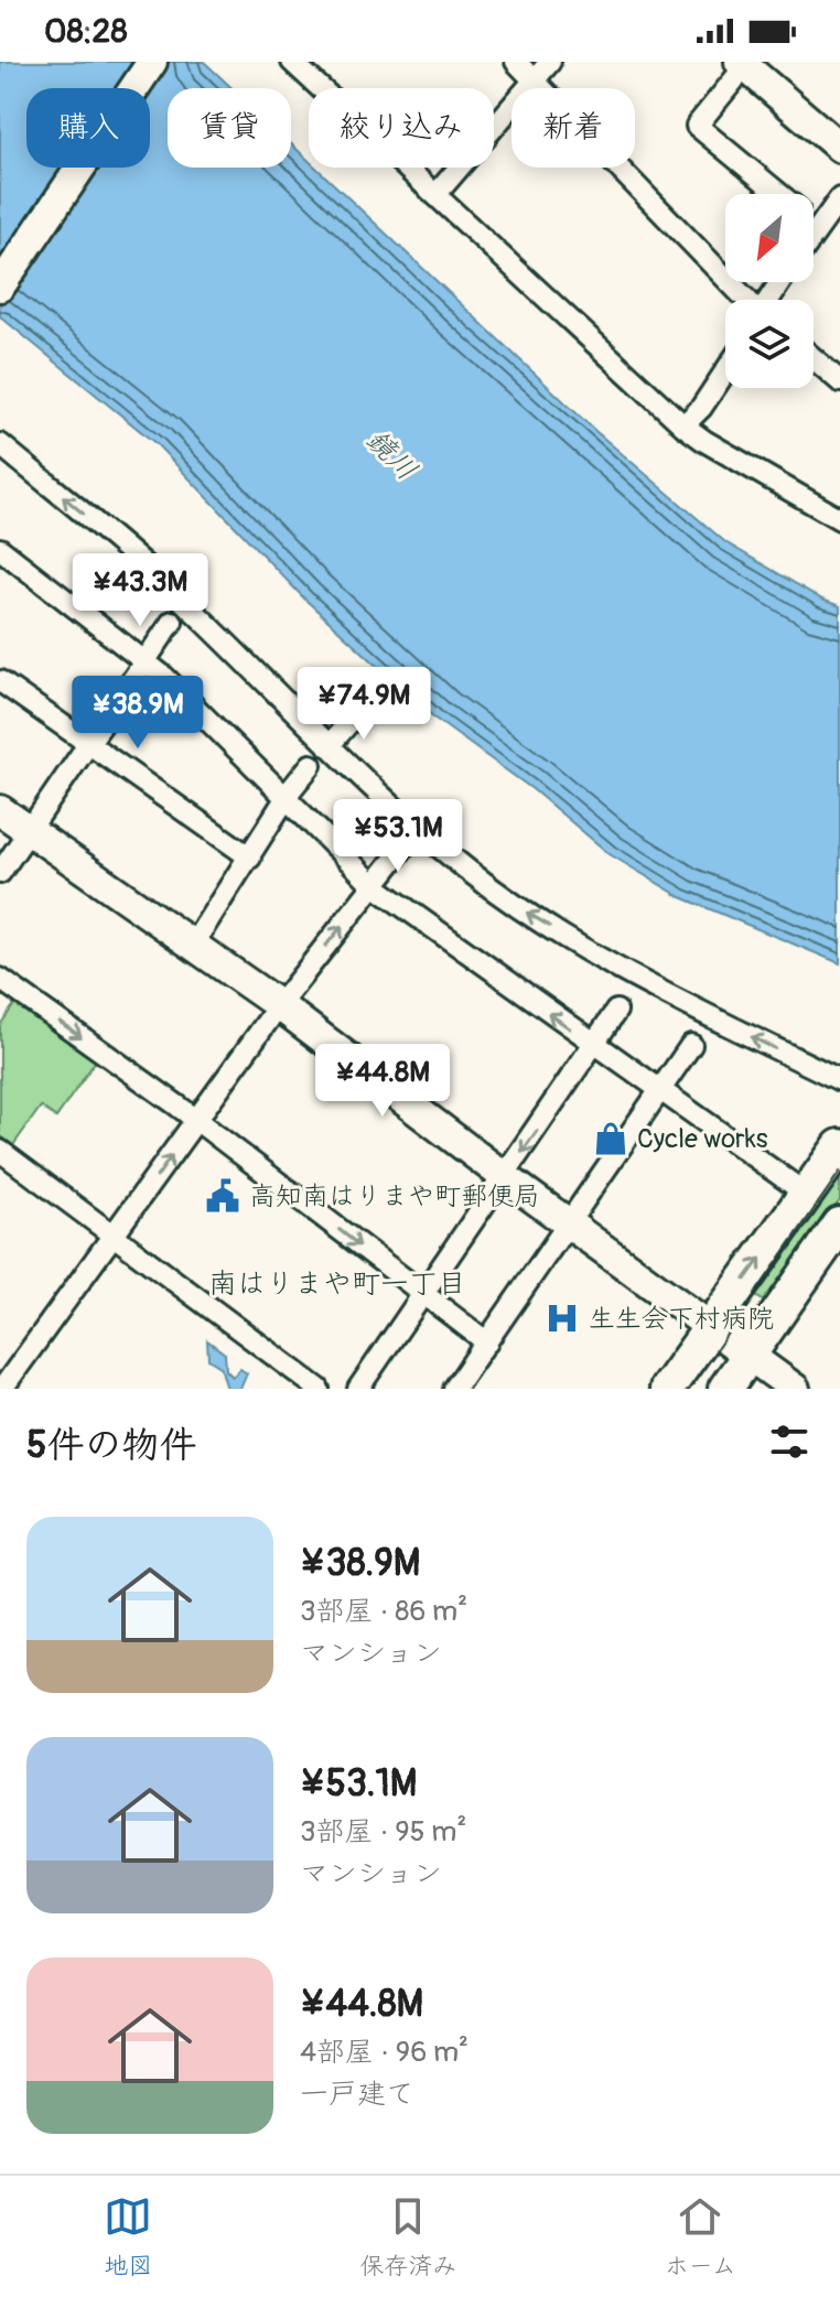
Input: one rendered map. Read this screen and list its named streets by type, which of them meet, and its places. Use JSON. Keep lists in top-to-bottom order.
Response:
{
  "districts": ["南はりまや町一丁目"],
  "water": ["鏡川"],
  "places": {
    "shop": ["Cycle works"],
    "public building": ["高知南はりまや町郵便局"],
    "hospital": ["生生会下村病院"]
  },
  "north": "bottom left",
  "page": {
    "status": "08:28",
    "chip": [
      "購入",
      "賃貸",
      "絞り込み",
      "新着"
    ],
    "price": [
      "¥43.3M",
      "¥74.9M",
      "¥38.9M",
      "¥53.1M",
      "¥44.8M"
    ],
    "heading": "5件の物件",
    "list": [
      {
        "name": "¥38.9M",
        "note": "3部屋 · 86 m² · マンション"
      },
      {
        "name": "¥53.1M",
        "note": "3部屋 · 95 m² · マンション"
      },
      {
        "name": "¥44.8M",
        "note": "4部屋 · 96 m² · 一戸建て"
      }
    ],
    "tabs": ["地図", "保存済み", "ホーム"]
  }
}
